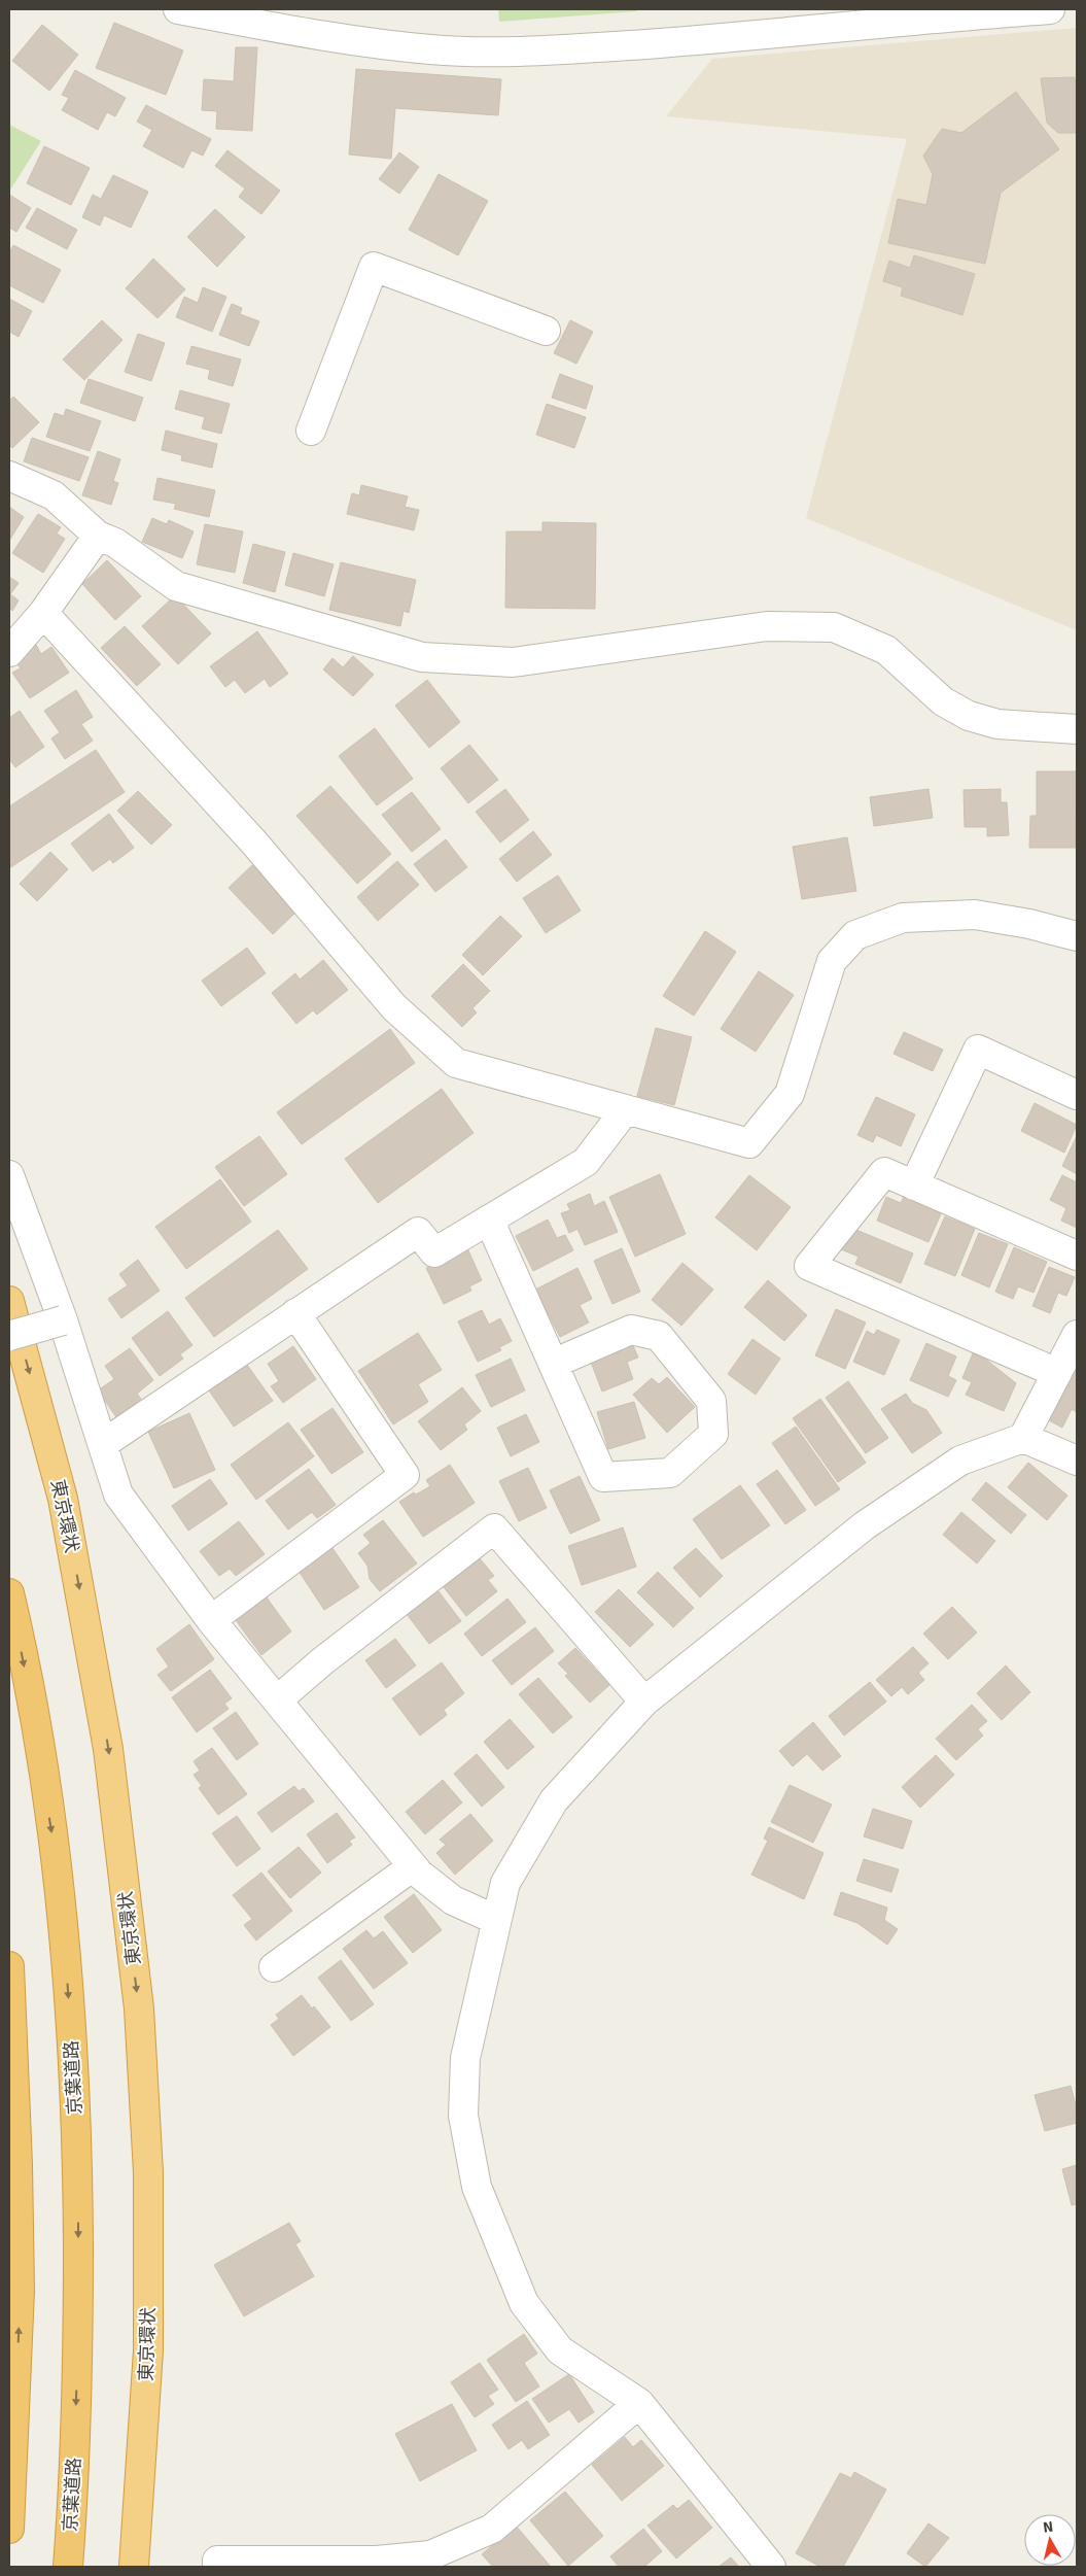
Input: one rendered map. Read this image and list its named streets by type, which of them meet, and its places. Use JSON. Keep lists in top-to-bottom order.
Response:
{
  "streets": {
    "highway": ["東京環状", "京葉道路"]
  },
  "north": "top"
}
